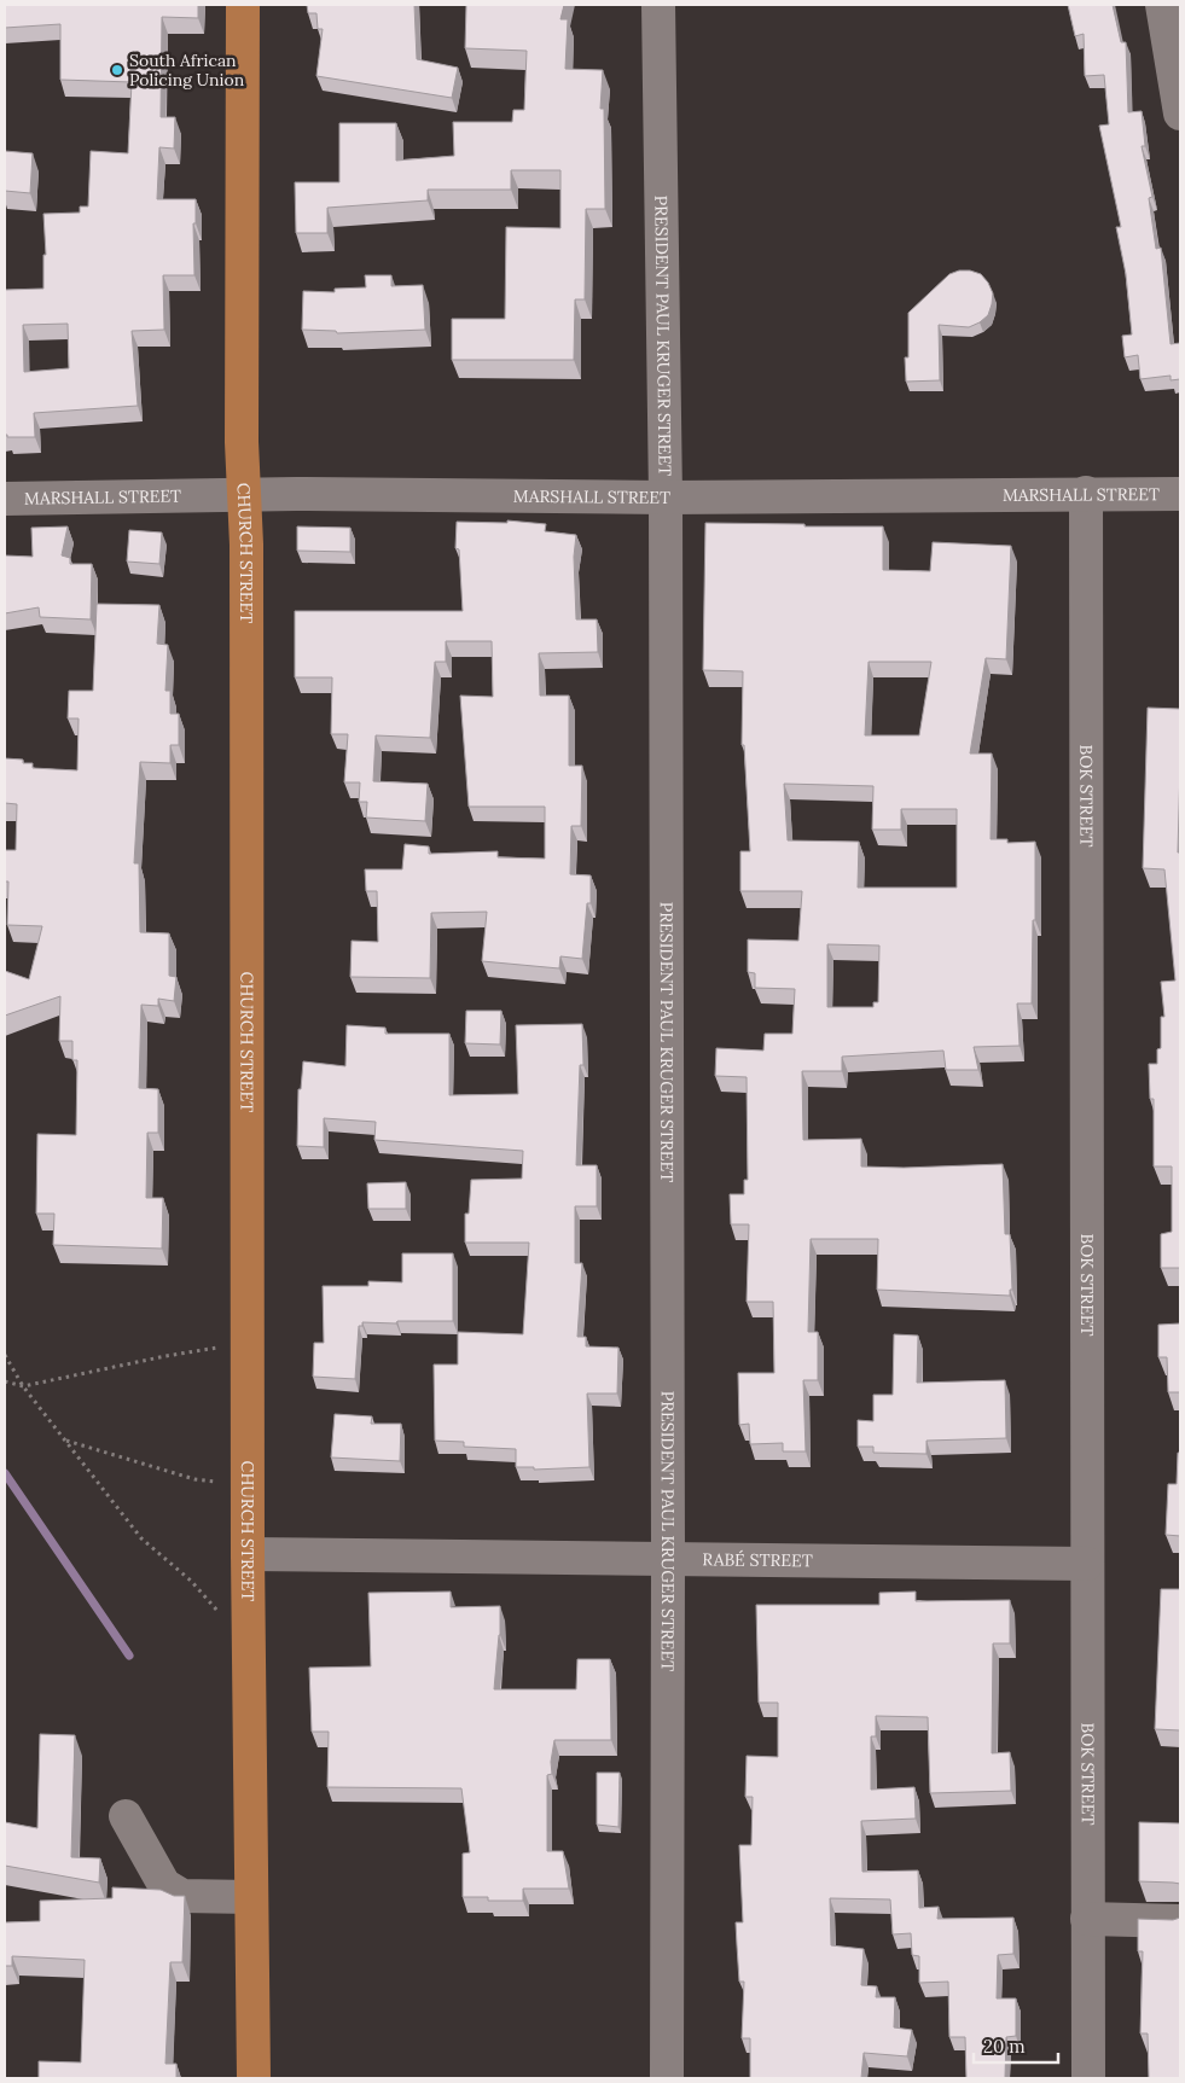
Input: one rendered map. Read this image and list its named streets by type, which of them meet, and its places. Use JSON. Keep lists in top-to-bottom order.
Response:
{
  "streets": {
    "main road": ["CHURCH STREET"],
    "street": [
      "PRESIDENT PAUL KRUGER STREET",
      "MARSHALL STREET",
      "BOK STREET",
      "RABÉ STREET"
    ]
  },
  "crossings": [
    ["PRESIDENT PAUL KRUGER STREET", "MARSHALL STREET"],
    ["PRESIDENT PAUL KRUGER STREET", "RABÉ STREET"],
    ["MARSHALL STREET", "CHURCH STREET"],
    ["MARSHALL STREET", "BOK STREET"],
    ["CHURCH STREET", "RABÉ STREET"],
    ["BOK STREET", "RABÉ STREET"]
  ],
  "places": ["South African Policing Union"],
  "scale_bar": "20 m"
}
